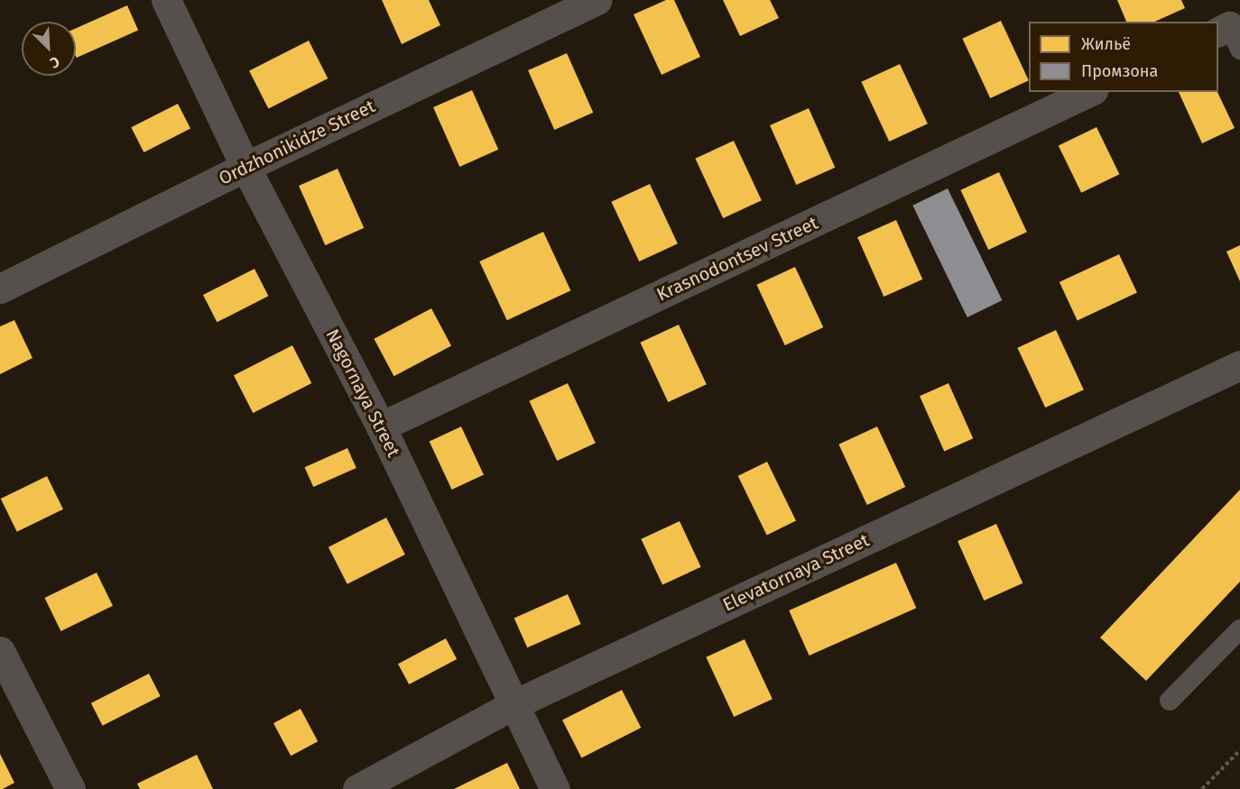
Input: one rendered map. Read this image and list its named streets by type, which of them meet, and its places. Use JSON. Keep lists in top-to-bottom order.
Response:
{
  "streets": {
    "street": [
      "Ordzhonikidze Street",
      "Krasnodontsev Street",
      "Nagornaya Street",
      "Elevatornaya Street"
    ]
  },
  "crossings": [
    ["Ordzhonikidze Street", "Nagornaya Street"],
    ["Krasnodontsev Street", "Nagornaya Street"],
    ["Nagornaya Street", "Elevatornaya Street"]
  ],
  "legend": ["Жильё", "Промзона"],
  "north": "bottom right"
}
